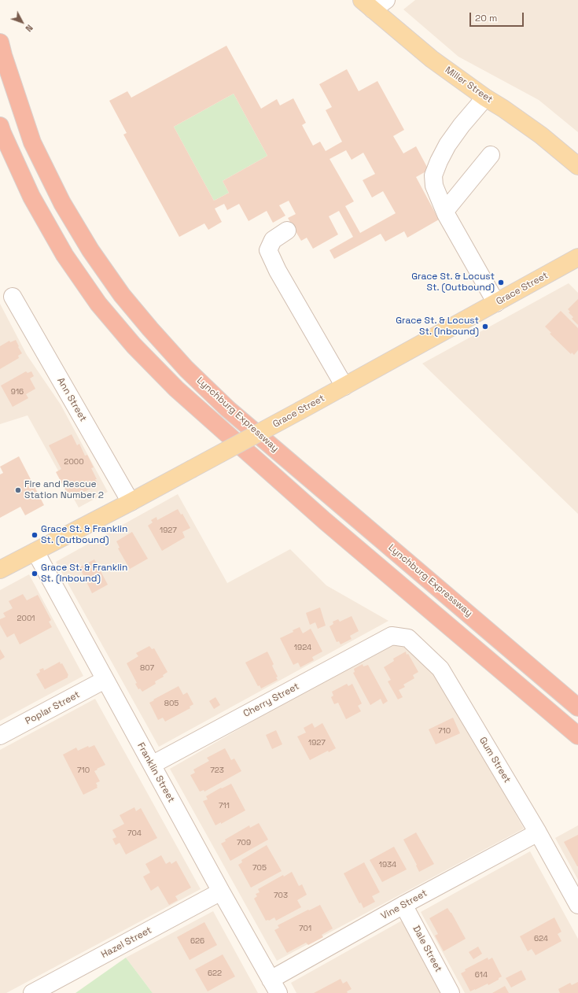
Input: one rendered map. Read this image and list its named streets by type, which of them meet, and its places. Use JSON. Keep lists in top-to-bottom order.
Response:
{
  "streets": {
    "highway": ["Lynchburg Expressway"],
    "main road": ["Miller Street", "Grace Street"],
    "street": [
      "Ann Street",
      "Cherry Street",
      "Poplar Street",
      "Gum Street",
      "Franklin Street",
      "Vine Street",
      "Hazel Street",
      "Dale Street"
    ]
  },
  "crossings": [
    ["Grace Street", "Ann Street"],
    ["Grace Street", "Franklin Street"],
    ["Cherry Street", "Gum Street"],
    ["Cherry Street", "Franklin Street"],
    ["Poplar Street", "Franklin Street"],
    ["Gum Street", "Vine Street"],
    ["Franklin Street", "Vine Street"],
    ["Franklin Street", "Hazel Street"],
    ["Vine Street", "Dale Street"]
  ],
  "places": [
    "Grace St. & Locust St. (Outbound)",
    "Grace St. & Locust St. (Inbound)",
    "Fire and Rescue Station Number 2",
    "Grace St. & Franklin St. (Outbound)",
    "Grace St. & Franklin St. (Inbound)"
  ],
  "house_numbers": [
    "916",
    "2000",
    "1927",
    "2001",
    "1924",
    "807",
    "805",
    "710",
    "1927",
    "710",
    "723",
    "711",
    "704",
    "709",
    "1934",
    "705",
    "703",
    "701",
    "624",
    "626",
    "622",
    "614"
  ],
  "scale_bar": "20 m",
  "north": "bottom right"
}
